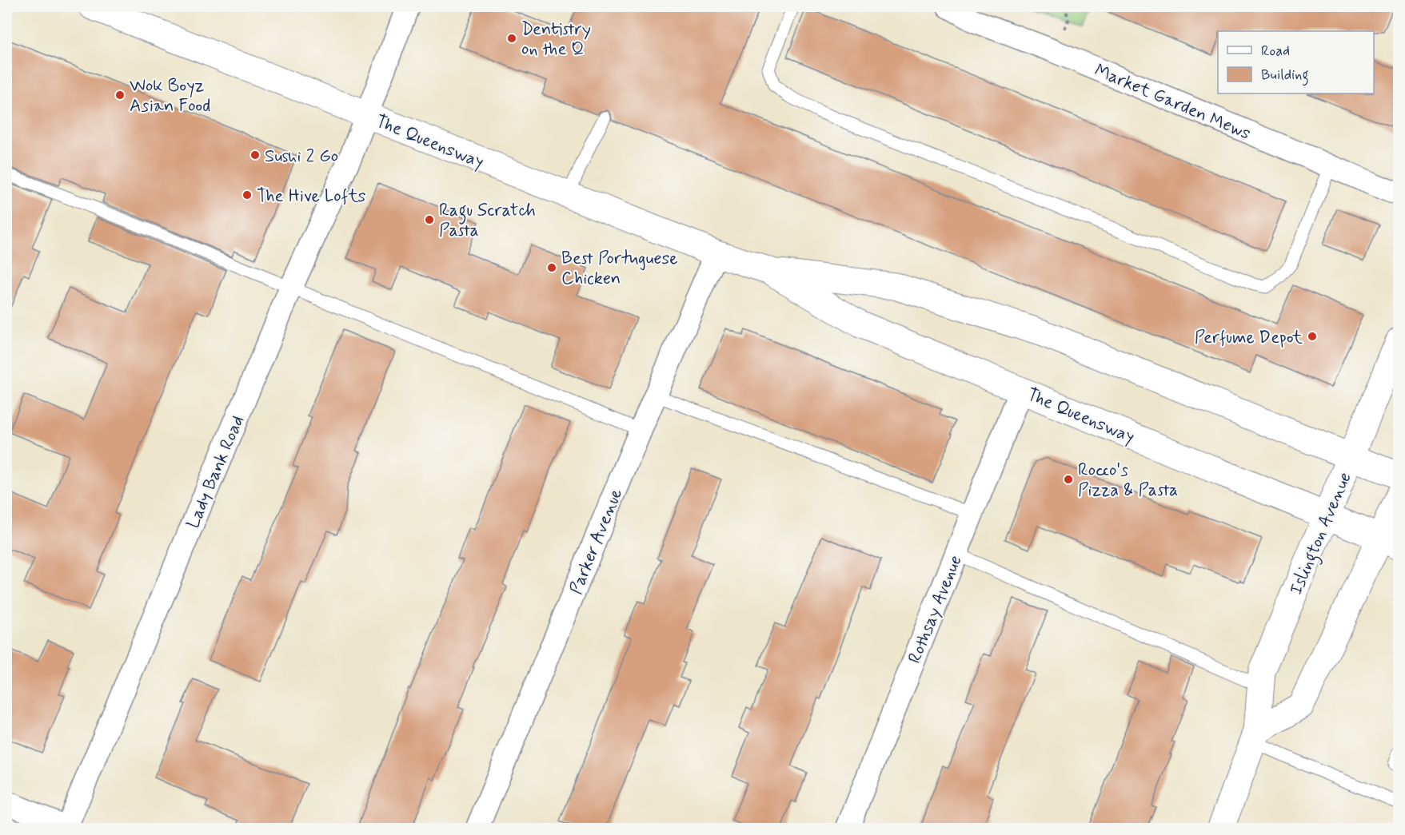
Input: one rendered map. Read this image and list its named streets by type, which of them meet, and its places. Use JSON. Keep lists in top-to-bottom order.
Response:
{
  "streets": {
    "main road": ["The Queensway", "Islington Avenue"],
    "street": [
      "Market Garden Mews",
      "Lady Bank Road",
      "Parker Avenue",
      "Rothsay Avenue"
    ]
  },
  "crossings": [
    ["The Queensway", "Lady Bank Road"],
    ["The Queensway", "Islington Avenue"],
    ["The Queensway", "Parker Avenue"],
    ["The Queensway", "Rothsay Avenue"]
  ],
  "places": [
    "Dentistry on the Q",
    "Wok Boyz Asian Food",
    "Sushi 2 Go",
    "The Hive Lofts",
    "Ragu Scratch Pasta",
    "Best Portuguese Chicken",
    "Perfume Depot",
    "Rocco's Pizza & Pasta"
  ],
  "legend": ["Road", "Building"]
}
